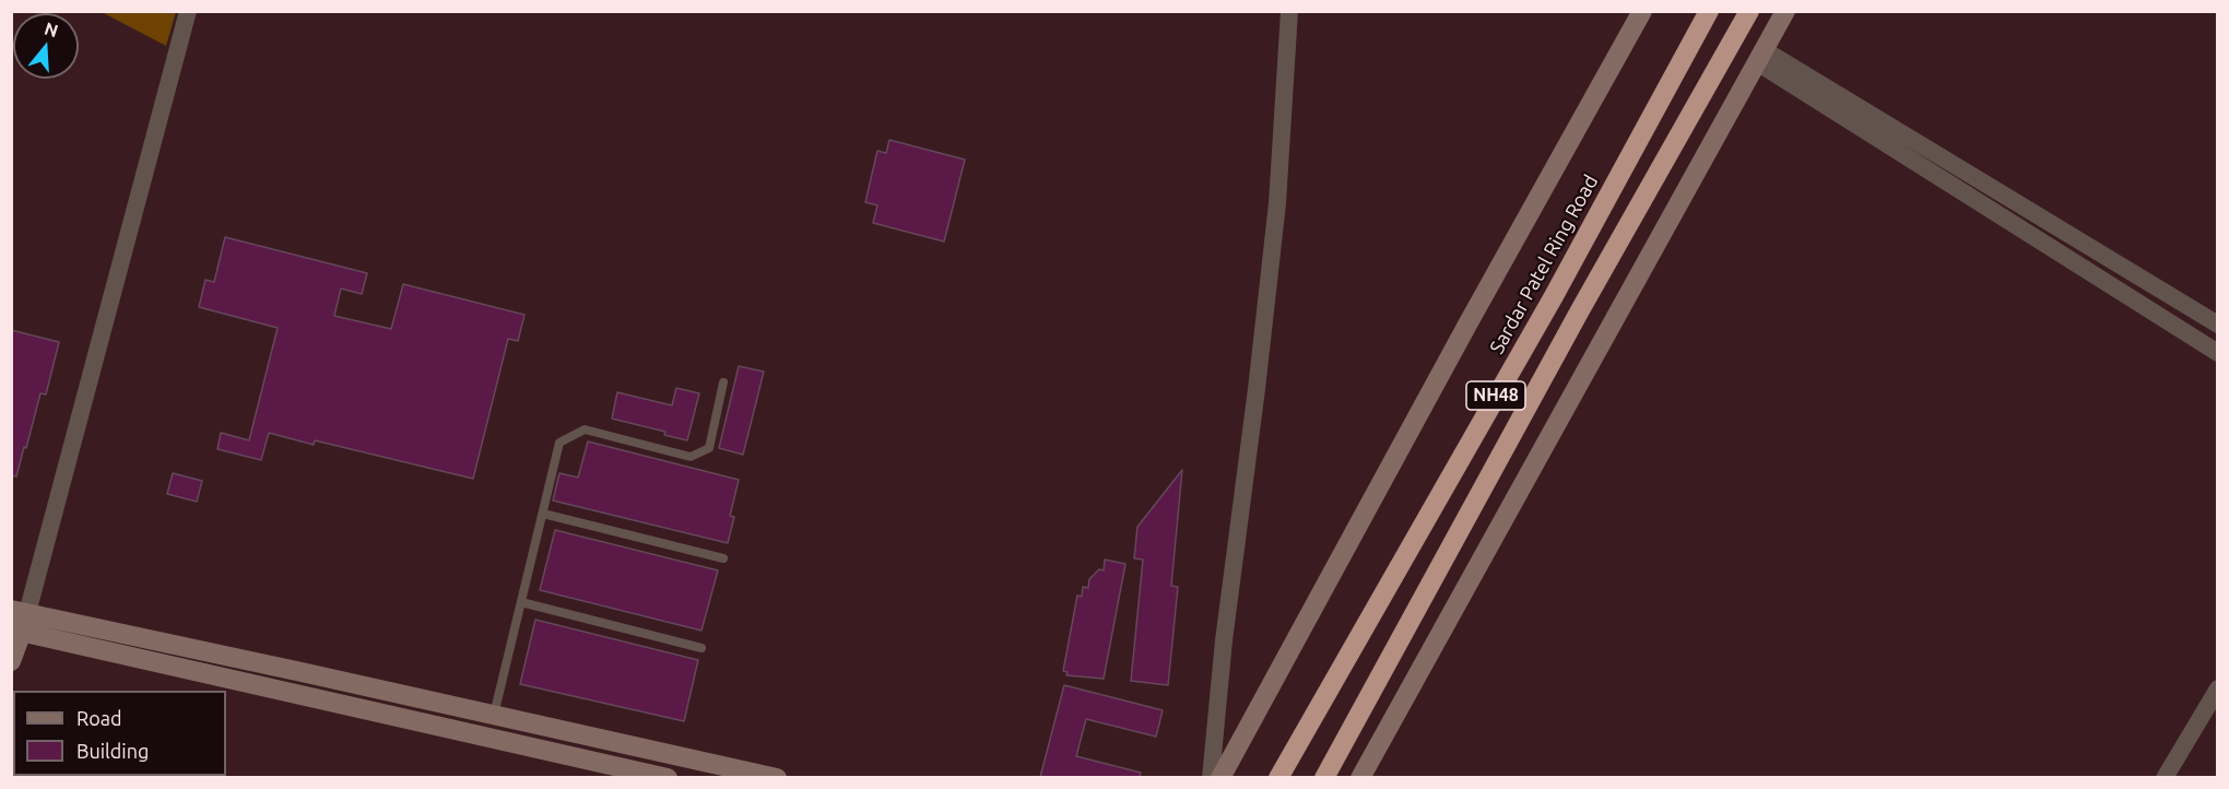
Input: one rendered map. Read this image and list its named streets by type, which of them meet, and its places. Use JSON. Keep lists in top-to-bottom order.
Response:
{
  "streets": {
    "highway": ["Sardar Patel Ring Road", "NH48"]
  },
  "legend": ["Road", "Building"],
  "north": "top"
}
